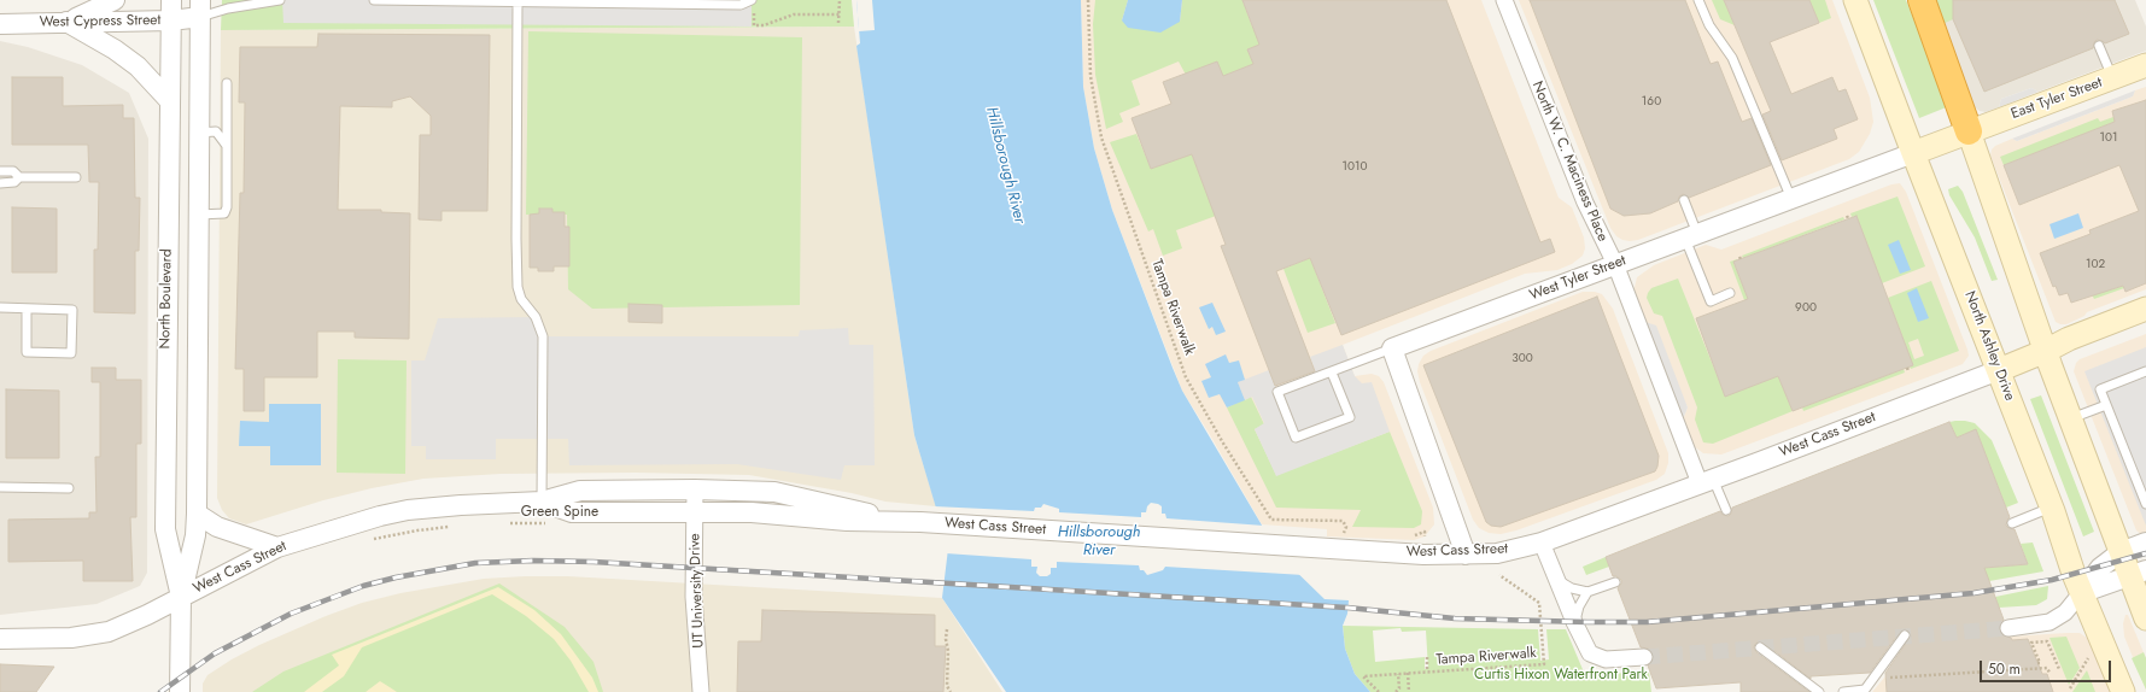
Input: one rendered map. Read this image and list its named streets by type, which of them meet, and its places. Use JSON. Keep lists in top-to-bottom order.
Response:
{
  "streets": {
    "main road": [
      "East Tyler Street",
      "West Tyler Street",
      "North Ashley Drive",
      "West Cass Street"
    ],
    "street": [
      "West Cypress Street",
      "North W. C. Maciness Place",
      "North Boulevard",
      "UT University Drive"
    ],
    "path": ["Tampa Riverwalk", "Green Spine"]
  },
  "crossings": [
    ["West Cypress Street", "North Boulevard"],
    ["East Tyler Street", "West Tyler Street"],
    ["North W. C. Maciness Place", "West Tyler Street"],
    ["North W. C. Maciness Place", "West Cass Street"],
    ["West Tyler Street", "North Ashley Drive"],
    ["North Boulevard", "West Cass Street"],
    ["North Ashley Drive", "West Cass Street"],
    ["West Cass Street", "UT University Drive"]
  ],
  "water": ["Hillsborough River"],
  "parks": ["Curtis Hixon Waterfront Park"],
  "house_numbers": [
    "160",
    "101",
    "1010",
    "102",
    "900",
    "300"
  ],
  "scale_bar": "50 m"
}
